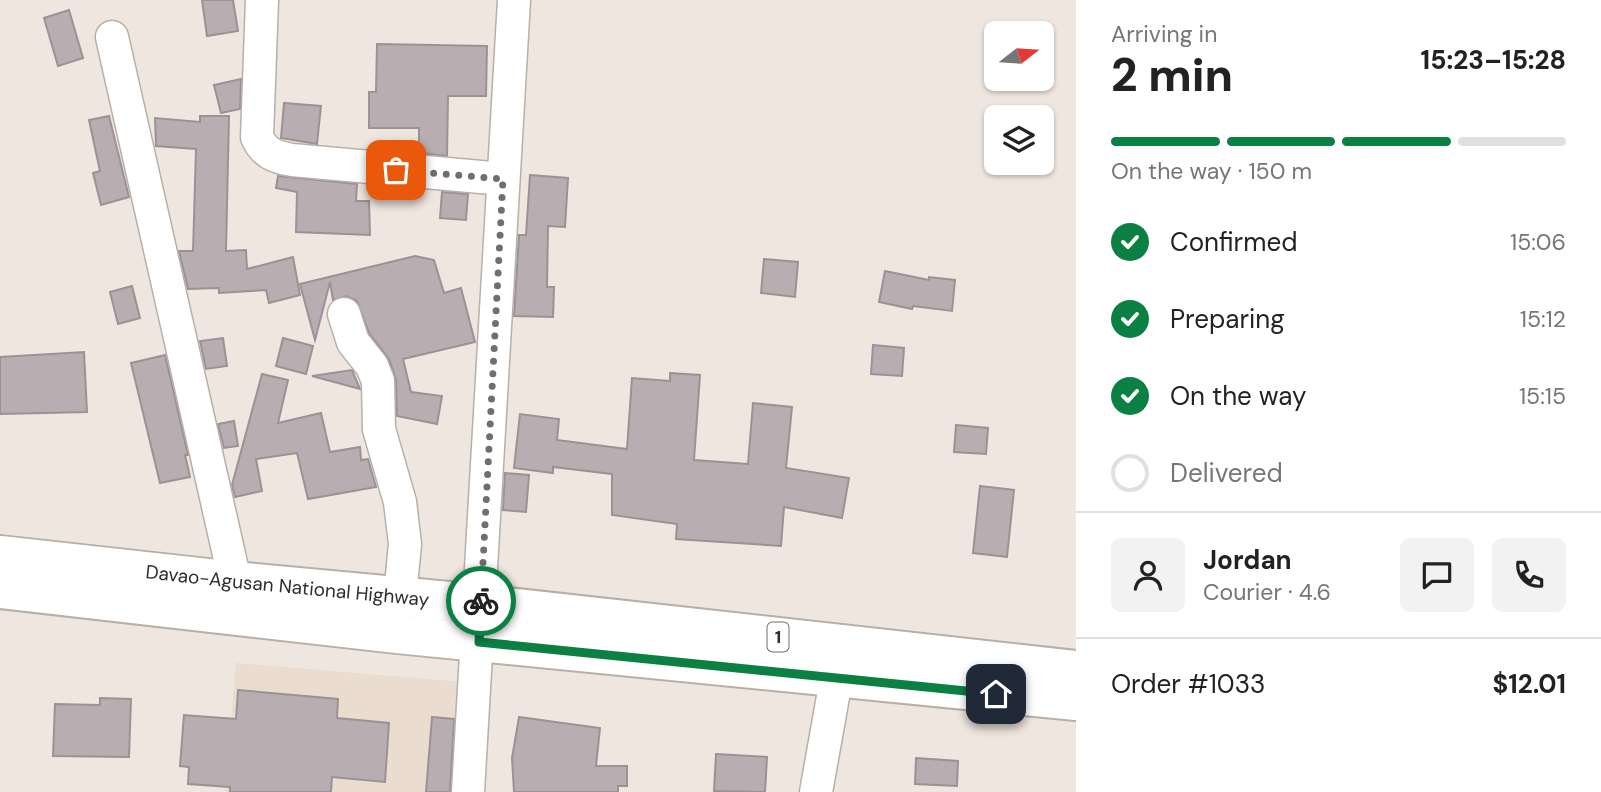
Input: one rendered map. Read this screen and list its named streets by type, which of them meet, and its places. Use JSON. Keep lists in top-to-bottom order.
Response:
{
  "streets": {
    "highway": ["Davao-Agusan National Highway", "1"]
  },
  "north": "right",
  "page": {
    "heading": ["2 min", "Arriving in", "15:23–15:28"],
    "panel": [
      "Jordan",
      "Courier · 4.6",
      "Order #1033",
      "$12.01"
    ],
    "bar": "On the way · 150 m",
    "list": [
      ["Confirmed", "15:06"],
      ["Preparing", "15:12"],
      ["On the way", "15:15"],
      "Delivered"
    ]
  }
}
